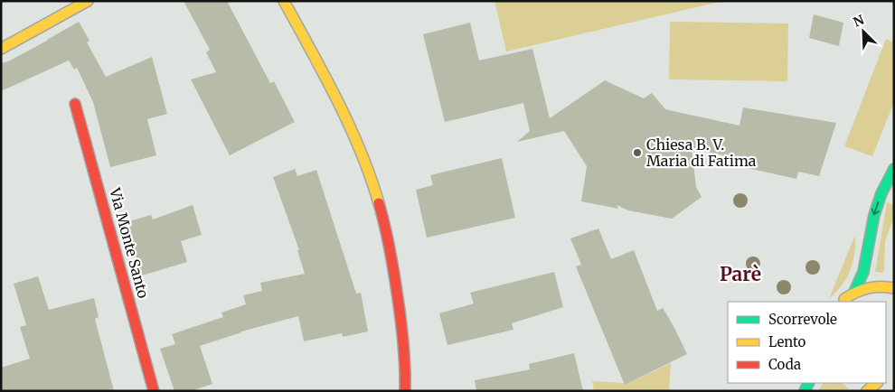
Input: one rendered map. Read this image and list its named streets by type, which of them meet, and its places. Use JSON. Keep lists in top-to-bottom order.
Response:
{
  "streets": {
    "street": ["Via Monte Santo"]
  },
  "districts": ["Parè"],
  "places": ["Chiesa B. V. Maria di Fatima"],
  "legend": ["Scorrevole", "Lento", "Coda"],
  "north": "top left"
}
